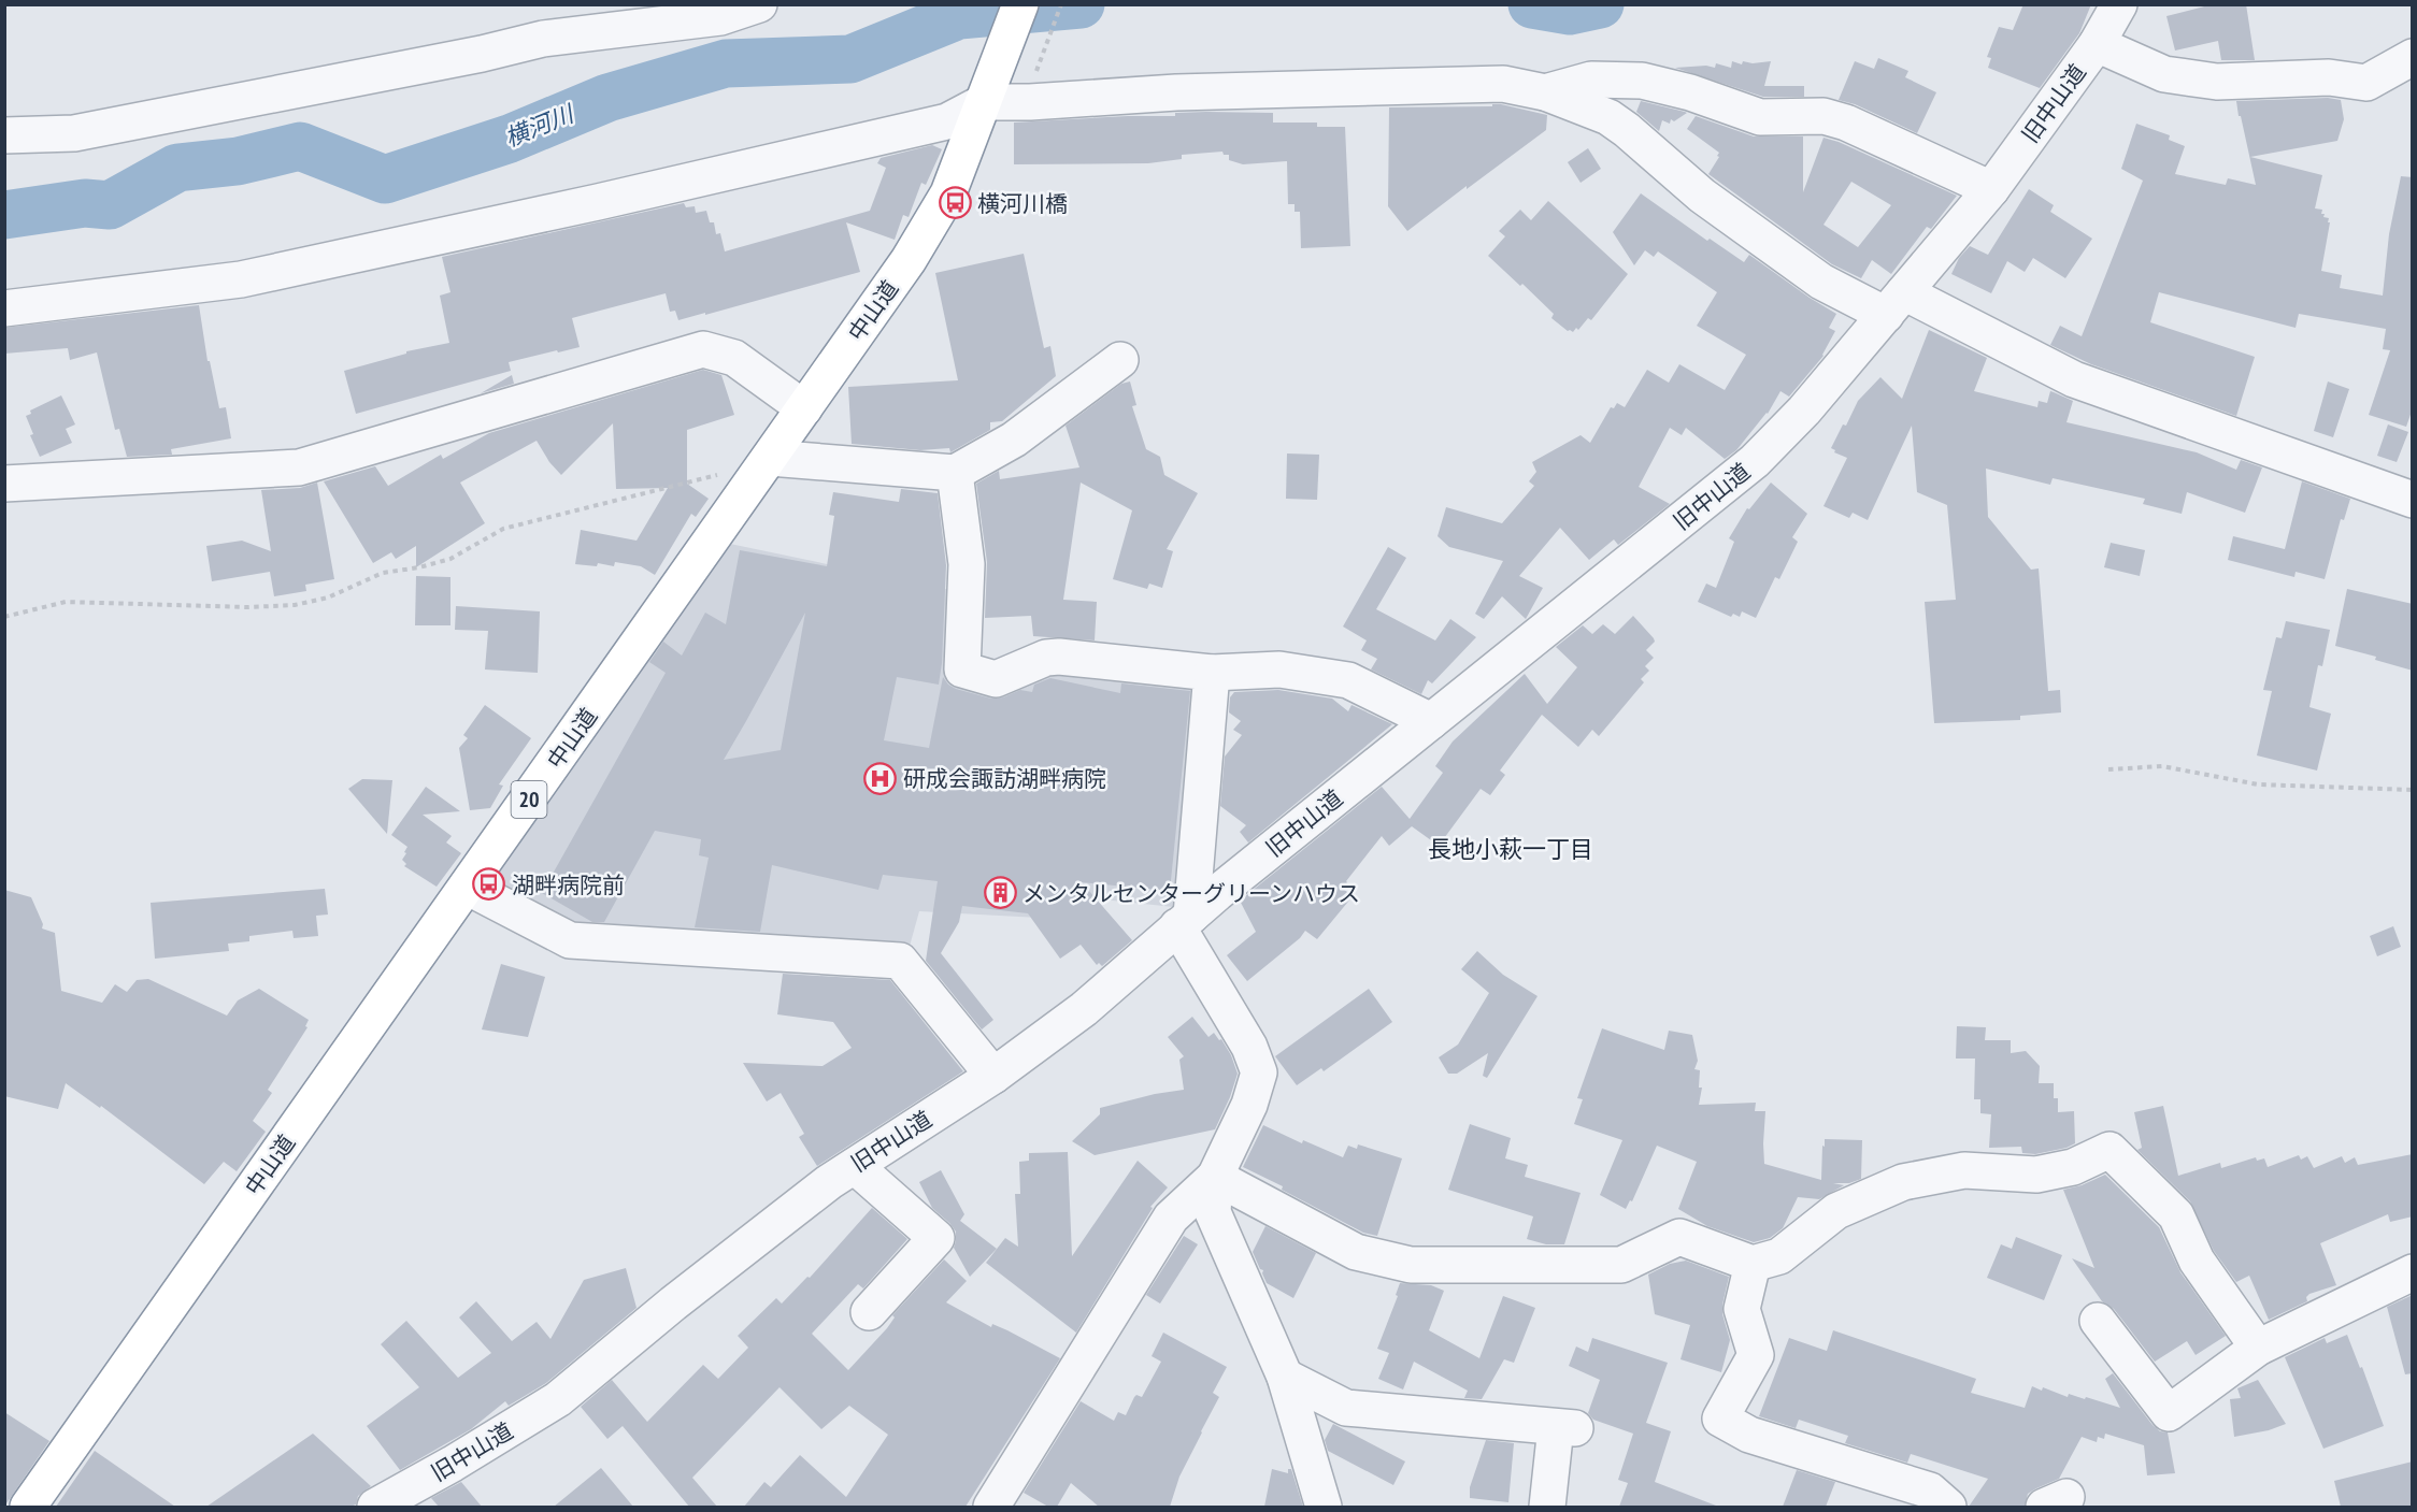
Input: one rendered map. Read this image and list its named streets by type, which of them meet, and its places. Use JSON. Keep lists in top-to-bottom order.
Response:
{
  "streets": {
    "highway": ["中山道", "20"],
    "street": ["旧中山道"]
  },
  "districts": ["長地小萩一丁目"],
  "water": ["横河川"],
  "places": {
    "bus stop": ["横河川橋", "湖畔病院前"],
    "hospital": ["研成会諏訪湖畔病院"],
    "building": ["メンタルセンターグリーンハウス"]
  }
}
